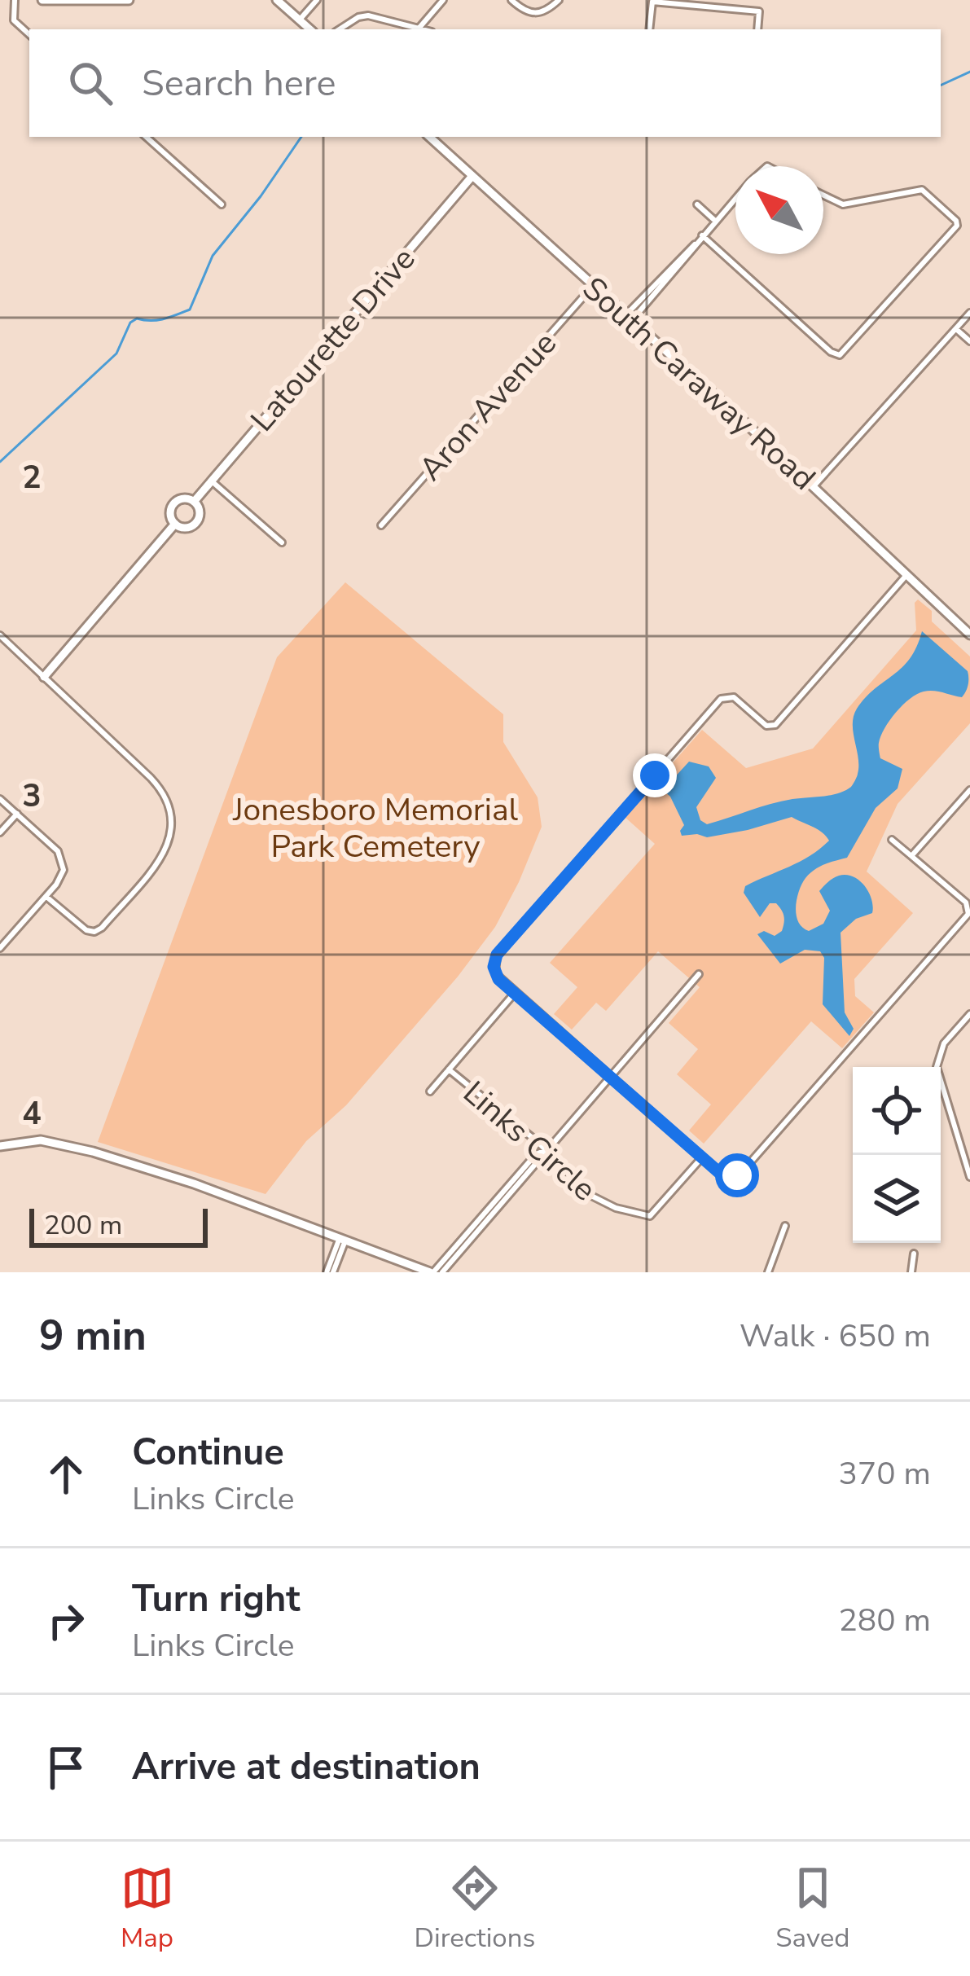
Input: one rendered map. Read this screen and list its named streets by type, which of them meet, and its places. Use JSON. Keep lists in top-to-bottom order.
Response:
{
  "streets": {
    "street": [
      "Latourette Drive",
      "South Caraway Road",
      "Aron Avenue",
      "Links Circle"
    ]
  },
  "crossings": [
    ["Latourette Drive", "South Caraway Road"],
    ["South Caraway Road", "Aron Avenue"]
  ],
  "parks": ["Jonesboro Memorial Park Cemetery"],
  "scale_bar": "200 m",
  "north": "top left",
  "page": {
    "search": "Search here",
    "scale": "200 m",
    "heading": ["9 min", "Walk · 650 m"],
    "list": [
      ["Continue", "Links Circle", "370 m"],
      ["Turn right", "Links Circle", "280 m"],
      "Arrive at destination"
    ],
    "nav": ["Map", "Directions", "Saved"]
  },
  "grid": {
    "rows": ["2", "3", "4"]
  }
}
